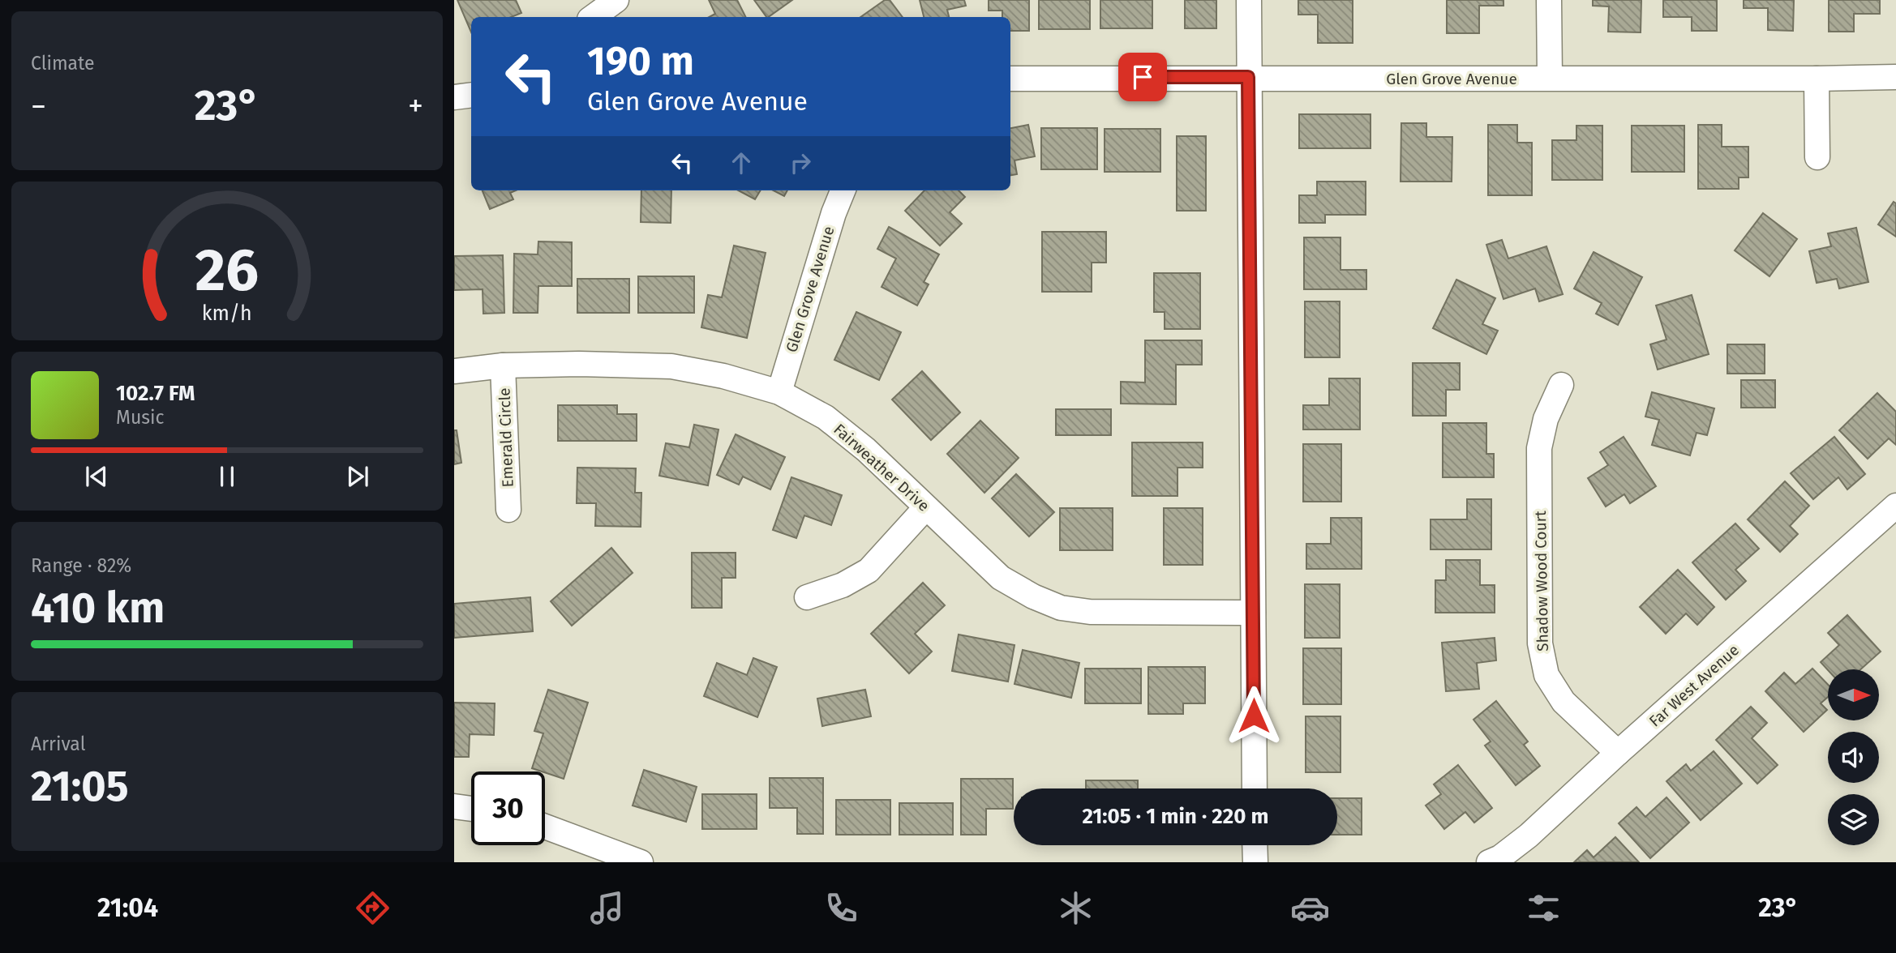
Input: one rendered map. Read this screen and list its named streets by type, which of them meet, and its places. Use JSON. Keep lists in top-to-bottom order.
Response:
{
  "streets": {
    "street": [
      "Glen Grove Avenue",
      "Emerald Circle",
      "Fairweather Drive",
      "Shadow Wood Court",
      "Far West Avenue"
    ]
  },
  "crossings": [
    ["Glen Grove Avenue", "Fairweather Drive"],
    ["Emerald Circle", "Fairweather Drive"],
    ["Shadow Wood Court", "Far West Avenue"]
  ],
  "north": "right",
  "page": {
    "tile": [
      "Climate",
      ["Range · 82%", "410 km"],
      ["Arrival", "21:05"]
    ],
    "turn": ["190 m", "Glen Grove Avenue"],
    "heat": ["−", "23°", "+"],
    "song": ["102.7 FM", "Music"],
    "limit": "30",
    "trip": "21:05 · 1 min · 220 m",
    "tabs": ["21:04", "23°"],
    "gauge": ["26", "km/h"]
  }
}
